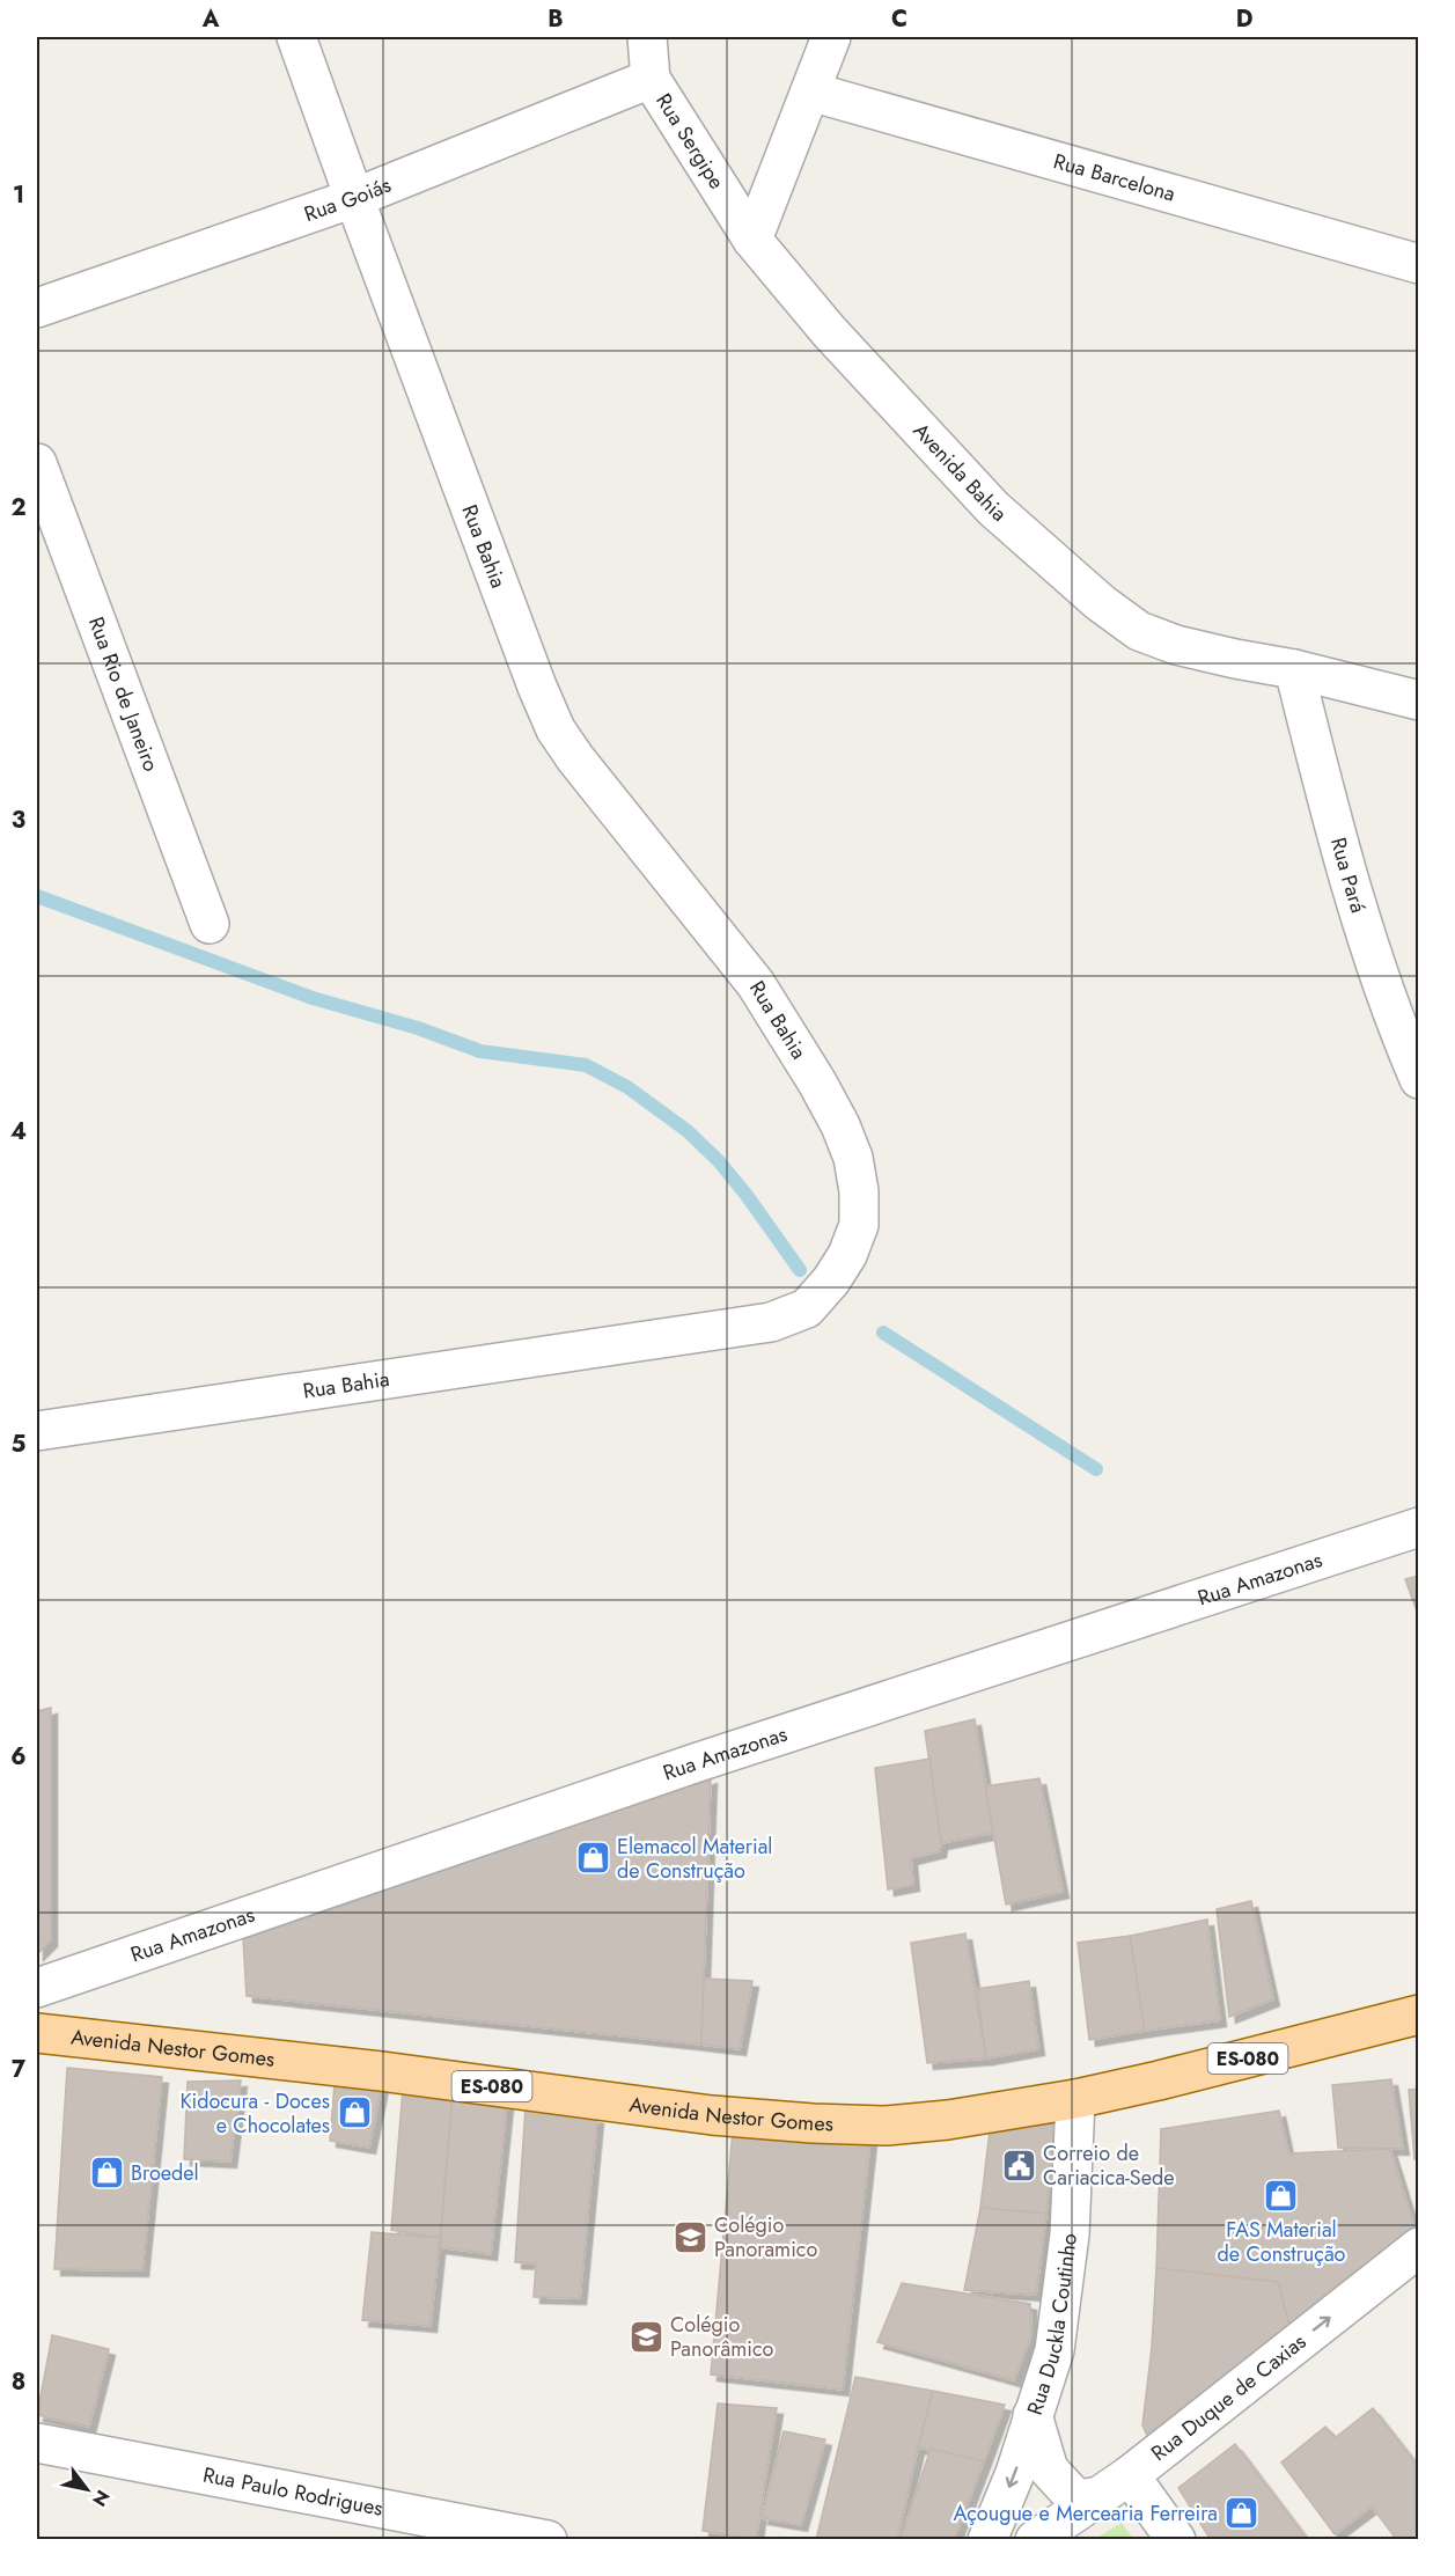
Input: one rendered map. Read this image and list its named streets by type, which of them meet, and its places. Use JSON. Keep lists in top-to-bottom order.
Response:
{
  "streets": {
    "main road": ["Avenida Nestor Gomes", "ES-080"],
    "street": [
      "Rua Sergipe",
      "Rua Barcelona",
      "Rua Goiás",
      "Avenida Bahia",
      "Rua Bahia",
      "Rua Rio de Janeiro",
      "Rua Pará",
      "Rua Amazonas",
      "Rua Duckla Coutinho",
      "Rua Duque de Caxias",
      "Rua Paulo Rodrigues"
    ]
  },
  "crossings": [
    ["Rua Sergipe", "Rua Goiás"],
    ["Rua Sergipe", "Avenida Bahia"],
    ["Rua Goiás", "Rua Bahia"],
    ["Avenida Bahia", "Rua Pará"],
    ["Avenida Nestor Gomes", "Rua Duckla Coutinho"]
  ],
  "one_way": ["Rua Duque de Caxias"],
  "places": {
    "shop": [
      "Elemacol Material de Construção",
      "Kidocura - Doces e Chocolates",
      "Broedel",
      "FAS Material de Construção",
      "Açougue e Mercearia Ferreira"
    ],
    "public building": ["Correio de Cariacica-Sede"],
    "school or university": ["Colégio Panoramico", "Colégio Panorâmico"]
  },
  "north": "bottom right",
  "grid": {
    "columns": [
      "A",
      "B",
      "C",
      "D"
    ],
    "rows": [
      "1",
      "2",
      "3",
      "4",
      "5",
      "6",
      "7",
      "8"
    ]
  }
}
